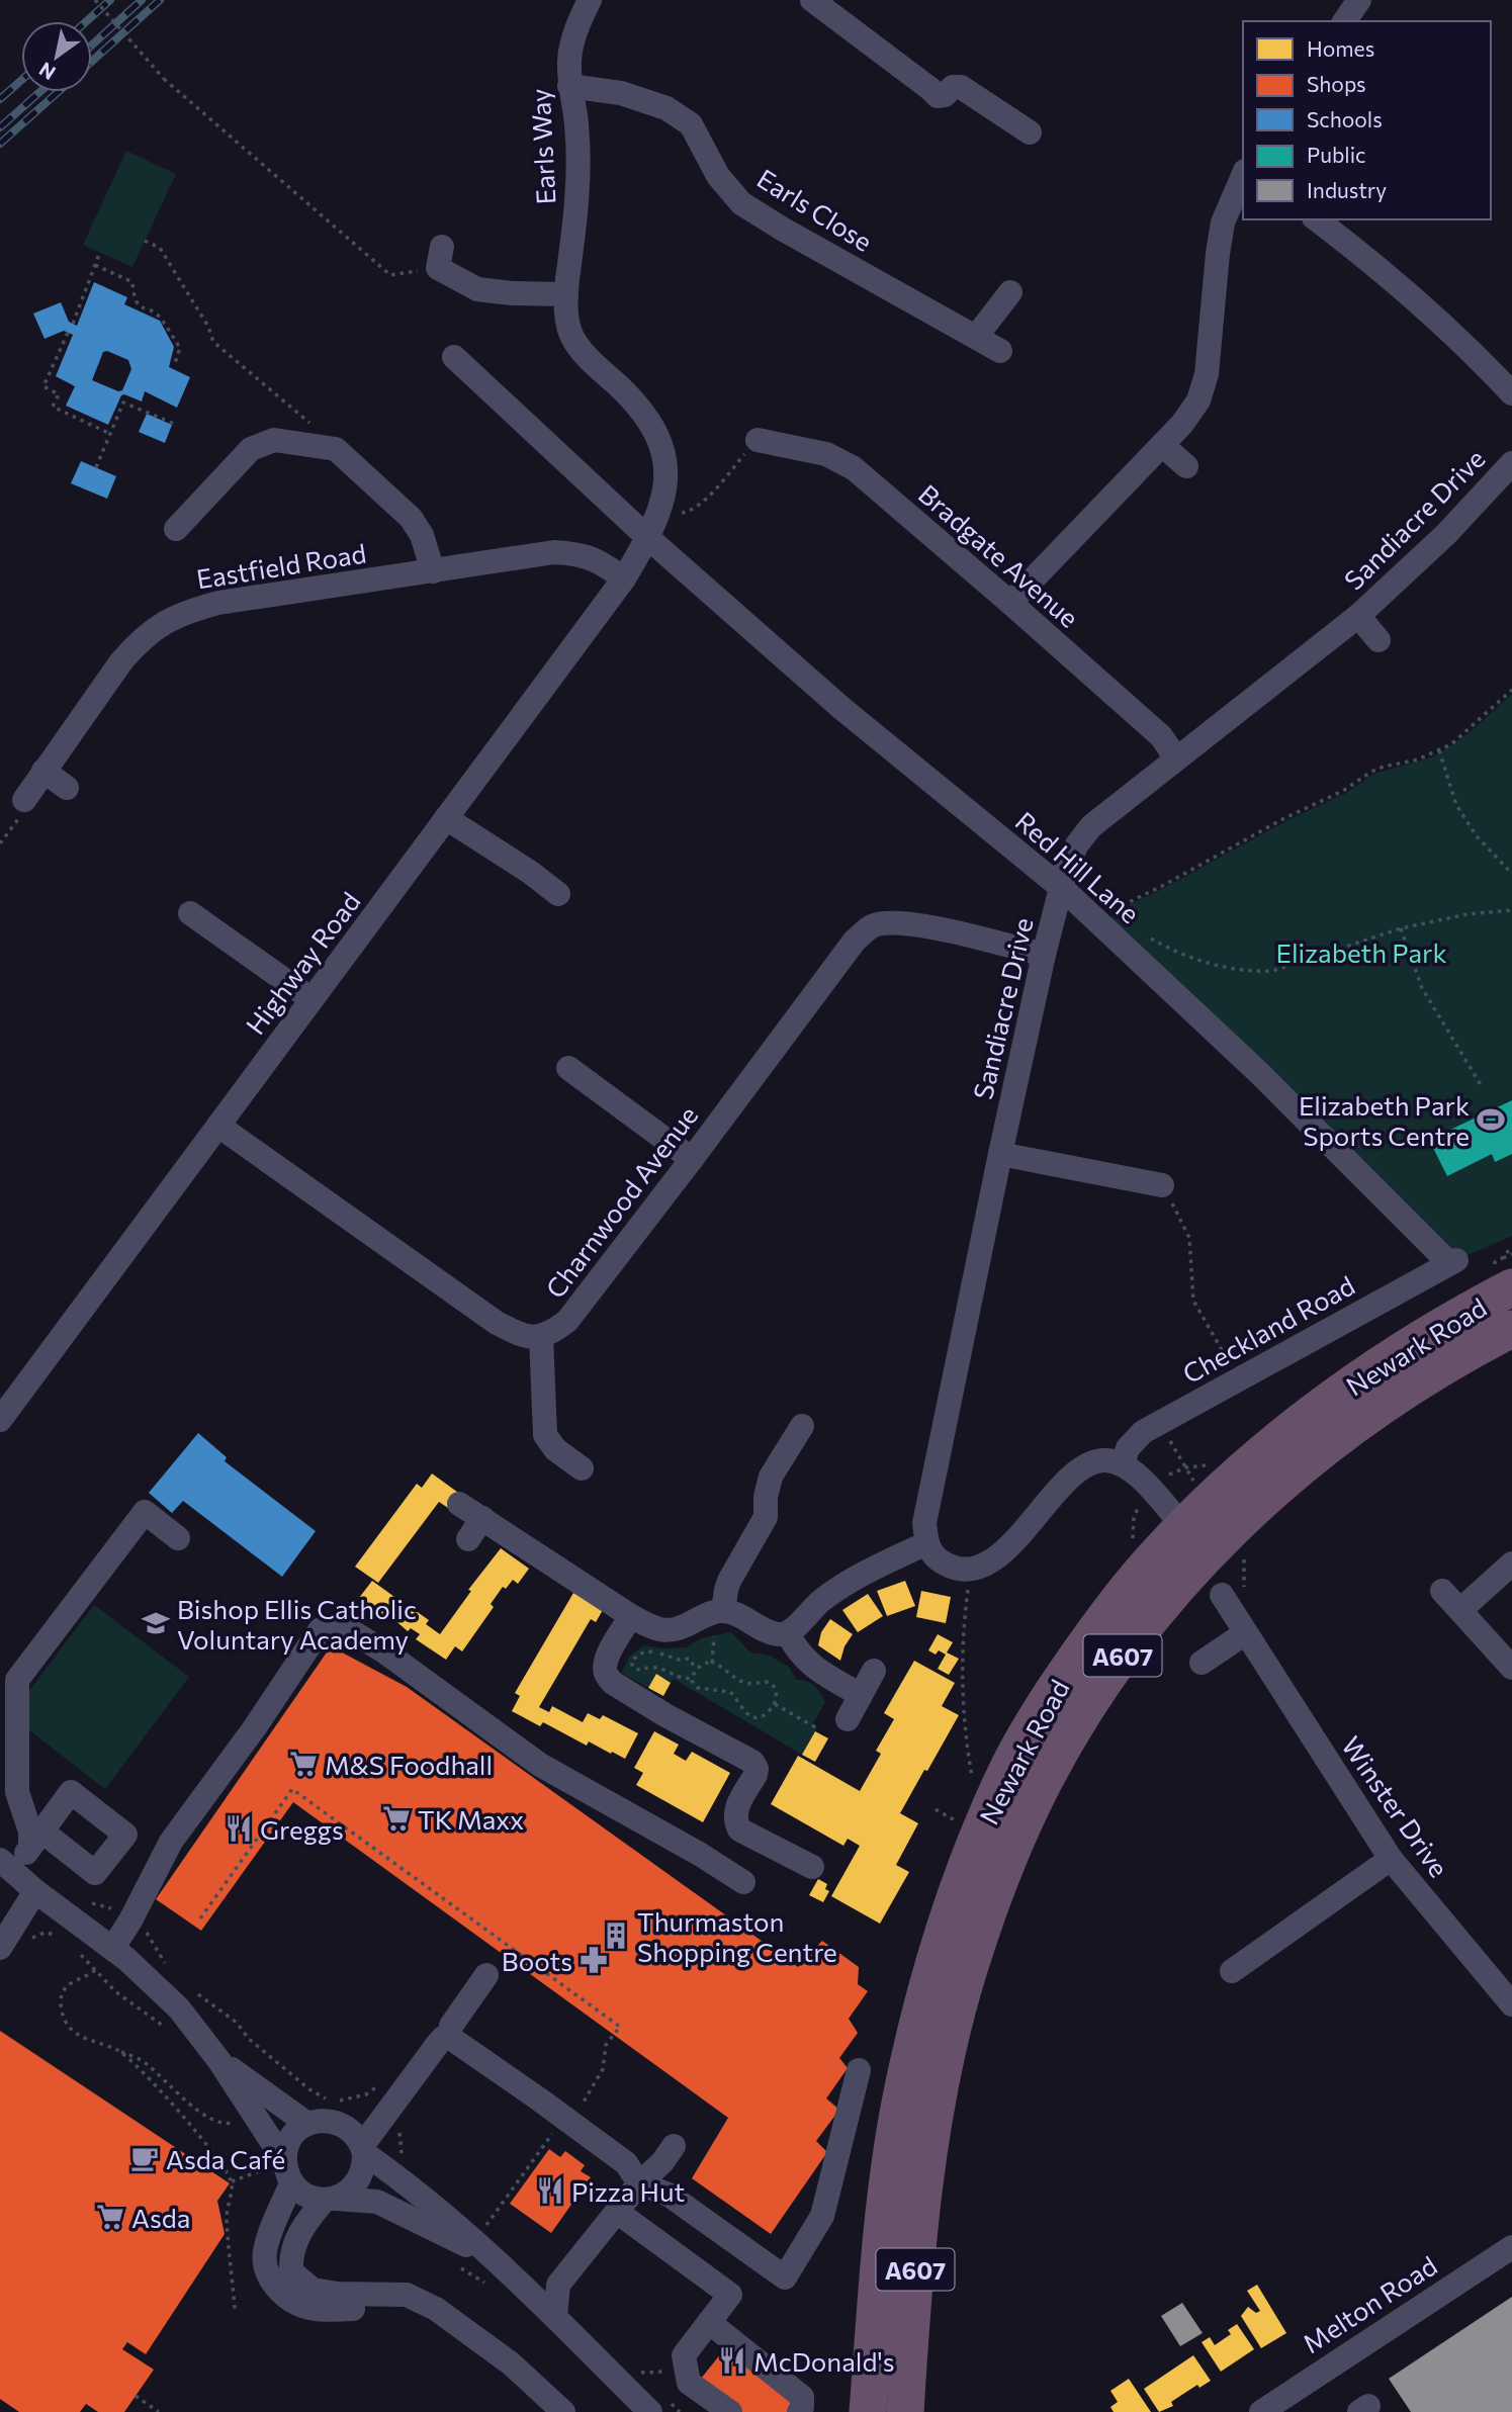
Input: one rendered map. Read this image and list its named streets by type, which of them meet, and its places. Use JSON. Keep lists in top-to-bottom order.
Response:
{
  "streets": {
    "highway": ["Newark Road", "A607"],
    "street": [
      "Earls Way",
      "Earls Close",
      "Sandiacre Drive",
      "Bradgate Avenue",
      "Eastfield Road",
      "Red Hill Lane",
      "Highway Road",
      "Charnwood Avenue",
      "Checkland Road",
      "Winster Drive",
      "Melton Road"
    ]
  },
  "crossings": [
    ["Earls Way", "Earls Close"],
    ["Earls Way", "Red Hill Lane"],
    ["Earls Way", "Highway Road"],
    ["Sandiacre Drive", "Bradgate Avenue"],
    ["Sandiacre Drive", "Red Hill Lane"],
    ["Sandiacre Drive", "Charnwood Avenue"],
    ["Eastfield Road", "Highway Road"],
    ["Red Hill Lane", "Highway Road"],
    ["Red Hill Lane", "Checkland Road"]
  ],
  "parks": ["Elizabeth Park"],
  "places": {
    "sports": ["Elizabeth Park Sports Centre"],
    "school or university": ["Bishop Ellis Catholic Voluntary Academy"],
    "supermarket": ["M&S Foodhall", "TK Maxx", "Asda"],
    "restaurant": ["Greggs", "Pizza Hut", "McDonald's"],
    "building": ["Thurmaston Shopping Centre"],
    "pharmacy": ["Boots"],
    "cafe": ["Asda Café"]
  },
  "legend": [
    "Homes",
    "Shops",
    "Schools",
    "Public",
    "Industry"
  ],
  "north": "bottom left"
}
